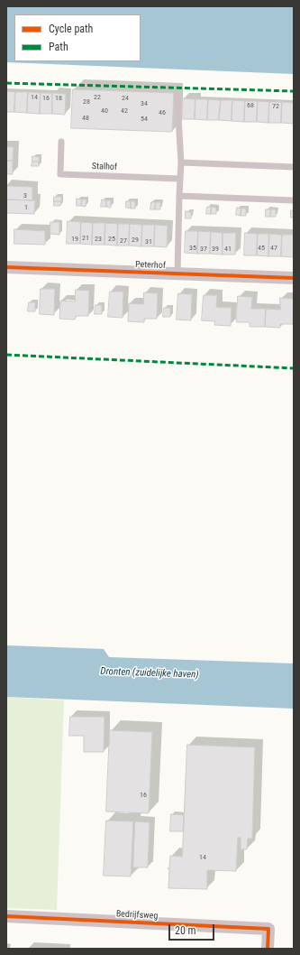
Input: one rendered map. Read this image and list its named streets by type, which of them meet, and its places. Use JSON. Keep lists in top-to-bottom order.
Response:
{
  "streets": {
    "street": ["Peterhof", "Bedrijfsweg"],
    "lane": ["Stalhof"]
  },
  "water": ["Dronten (zuidelijke haven)"],
  "house_numbers": [
    "14",
    "22",
    "16",
    "18",
    "24",
    "28",
    "34",
    "68",
    "72",
    "40",
    "42",
    "46",
    "48",
    "54",
    "3",
    "1",
    "21",
    "19",
    "23",
    "25",
    "29",
    "27",
    "31",
    "35",
    "45",
    "47",
    "37",
    "39",
    "41",
    "16",
    "14"
  ],
  "legend": ["Cycle path", "Path"],
  "scale_bar": "20 m"
}
